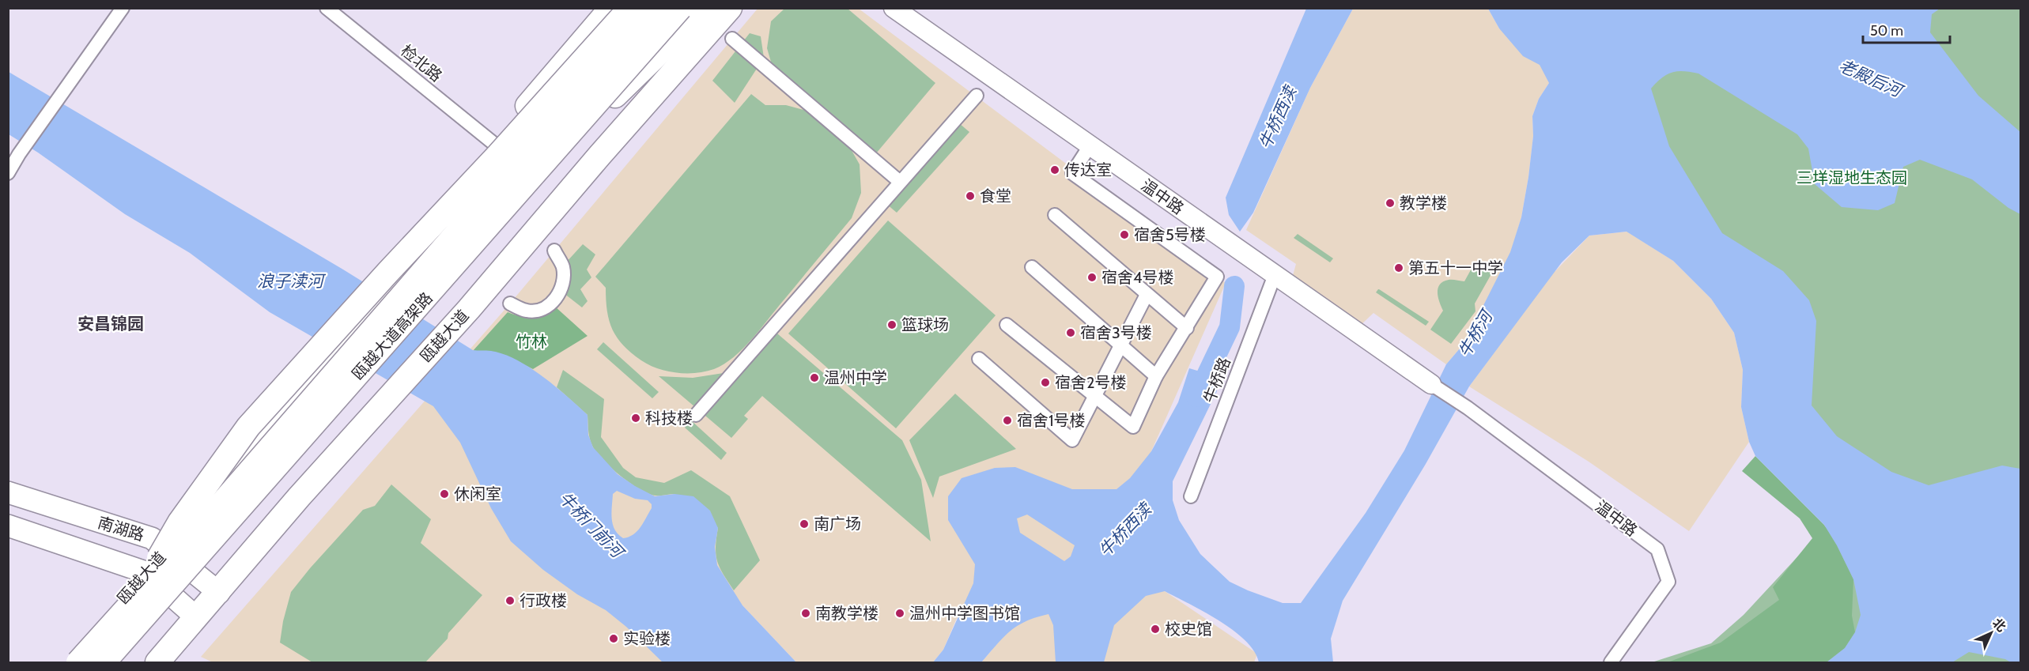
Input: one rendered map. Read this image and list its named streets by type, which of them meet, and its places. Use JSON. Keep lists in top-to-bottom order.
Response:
{
  "streets": {
    "highway": ["瓯越大道高架路", "瓯越大道"],
    "main road": ["南湖路"],
    "street": ["检北路", "温中路", "牛桥路"]
  },
  "crossings": [
    ["检北路", "瓯越大道"],
    ["温中路", "牛桥路"],
    ["瓯越大道", "南湖路"]
  ],
  "districts": ["安昌锦园"],
  "water": [
    "老殿后河",
    "牛桥西渎",
    "浪子渎河",
    "牛桥河",
    "牛桥门前河"
  ],
  "parks": ["三垟湿地生态园", "竹林"],
  "places": [
    "传达室",
    "食堂",
    "教学楼",
    "宿舍5号楼",
    "第五十一中学",
    "宿舍4号楼",
    "篮球场",
    "宿舍3号楼",
    "温州中学",
    "宿舍2号楼",
    "科技楼",
    "宿舍1号楼",
    "休闲室",
    "南广场",
    "行政楼",
    "南教学楼",
    "温州中学图书馆",
    "校史馆",
    "实验楼"
  ],
  "scale_bar": "50 m",
  "north": "top right"
}
